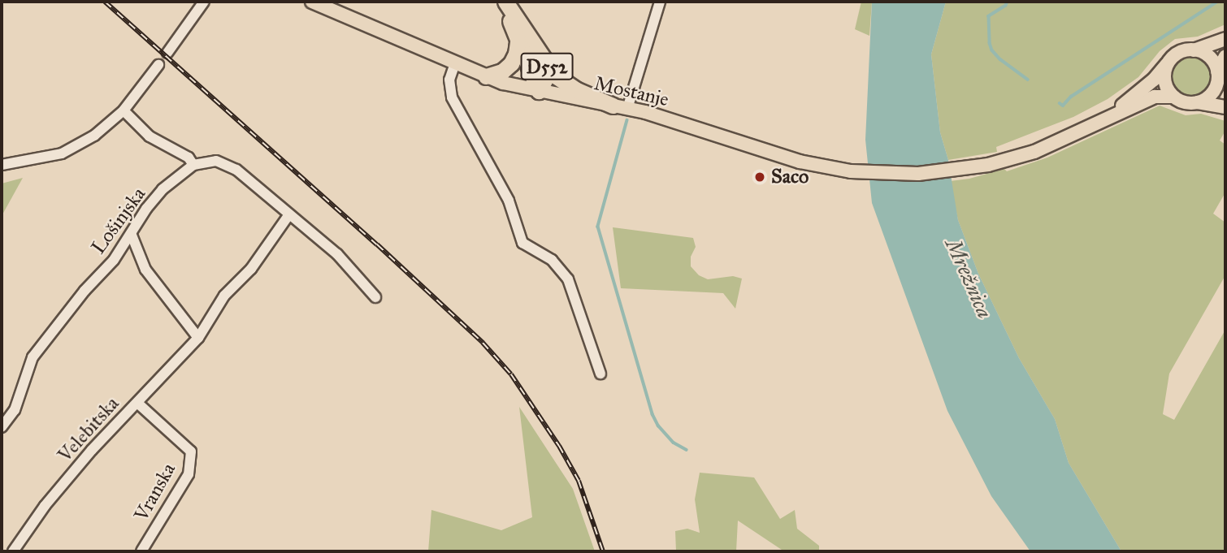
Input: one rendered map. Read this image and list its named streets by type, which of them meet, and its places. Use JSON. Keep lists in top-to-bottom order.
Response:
{
  "streets": {
    "highway": ["D552"],
    "main road": ["Mostanje"],
    "street": ["Lošinjska", "Velebitska", "Vranska"]
  },
  "crossings": [
    ["D552", "Mostanje"],
    ["Velebitska", "Vranska"]
  ],
  "water": ["Mrežnica"],
  "places": ["Saco"]
}
